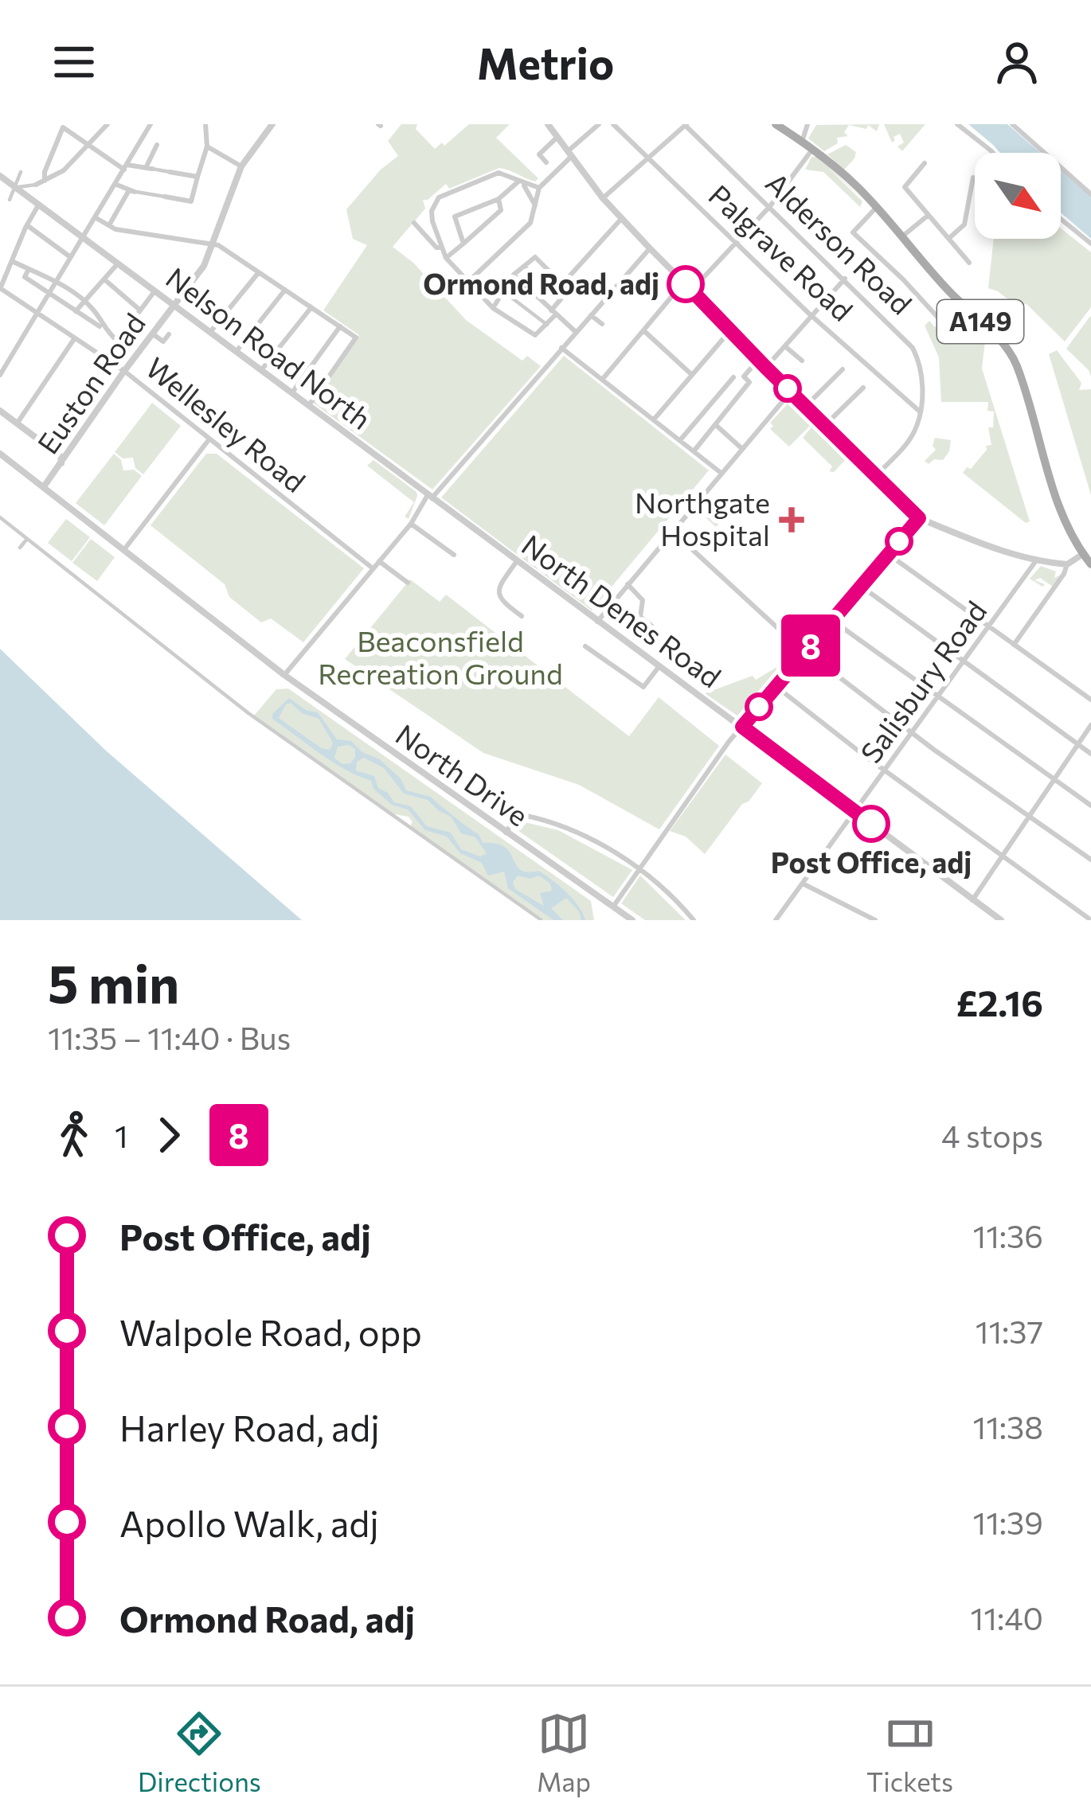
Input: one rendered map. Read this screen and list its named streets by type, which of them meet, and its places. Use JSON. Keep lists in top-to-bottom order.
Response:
{
  "streets": {
    "main road": ["A149"],
    "street": [
      "Alderson Road",
      "Palgrave Road",
      "Nelson Road North",
      "Euston Road",
      "Wellesley Road",
      "North Denes Road",
      "Salisbury Road",
      "North Drive"
    ]
  },
  "crossings": [
    ["Alderson Road", "Palgrave Road"],
    ["Nelson Road North", "Euston Road"],
    ["Nelson Road North", "North Denes Road"],
    ["Euston Road", "Wellesley Road"],
    ["Euston Road", "North Drive"],
    ["North Denes Road", "Salisbury Road"]
  ],
  "parks": ["Beaconsfield Recreation Ground"],
  "places": {
    "other": ["Ormond Road, adj", "Post Office, adj"],
    "health": ["Northgate Hospital"]
  },
  "lines": ["bus line 8"],
  "north": "bottom right",
  "page": {
    "header": "Metrio",
    "on_map": "8",
    "heading": ["5 min", "11:35 – 11:40 · Bus", "£2.16"],
    "legs": ["1", "8", "4 stops"],
    "list": [
      {
        "name": "Post Office, adj",
        "value": "11:36"
      },
      {
        "name": "Walpole Road, opp",
        "value": "11:37"
      },
      {
        "name": "Harley Road, adj",
        "value": "11:38"
      },
      {
        "name": "Apollo Walk, adj",
        "value": "11:39"
      },
      {
        "name": "Ormond Road, adj",
        "value": "11:40"
      }
    ],
    "tabs": ["Directions", "Map", "Tickets"]
  }
}
